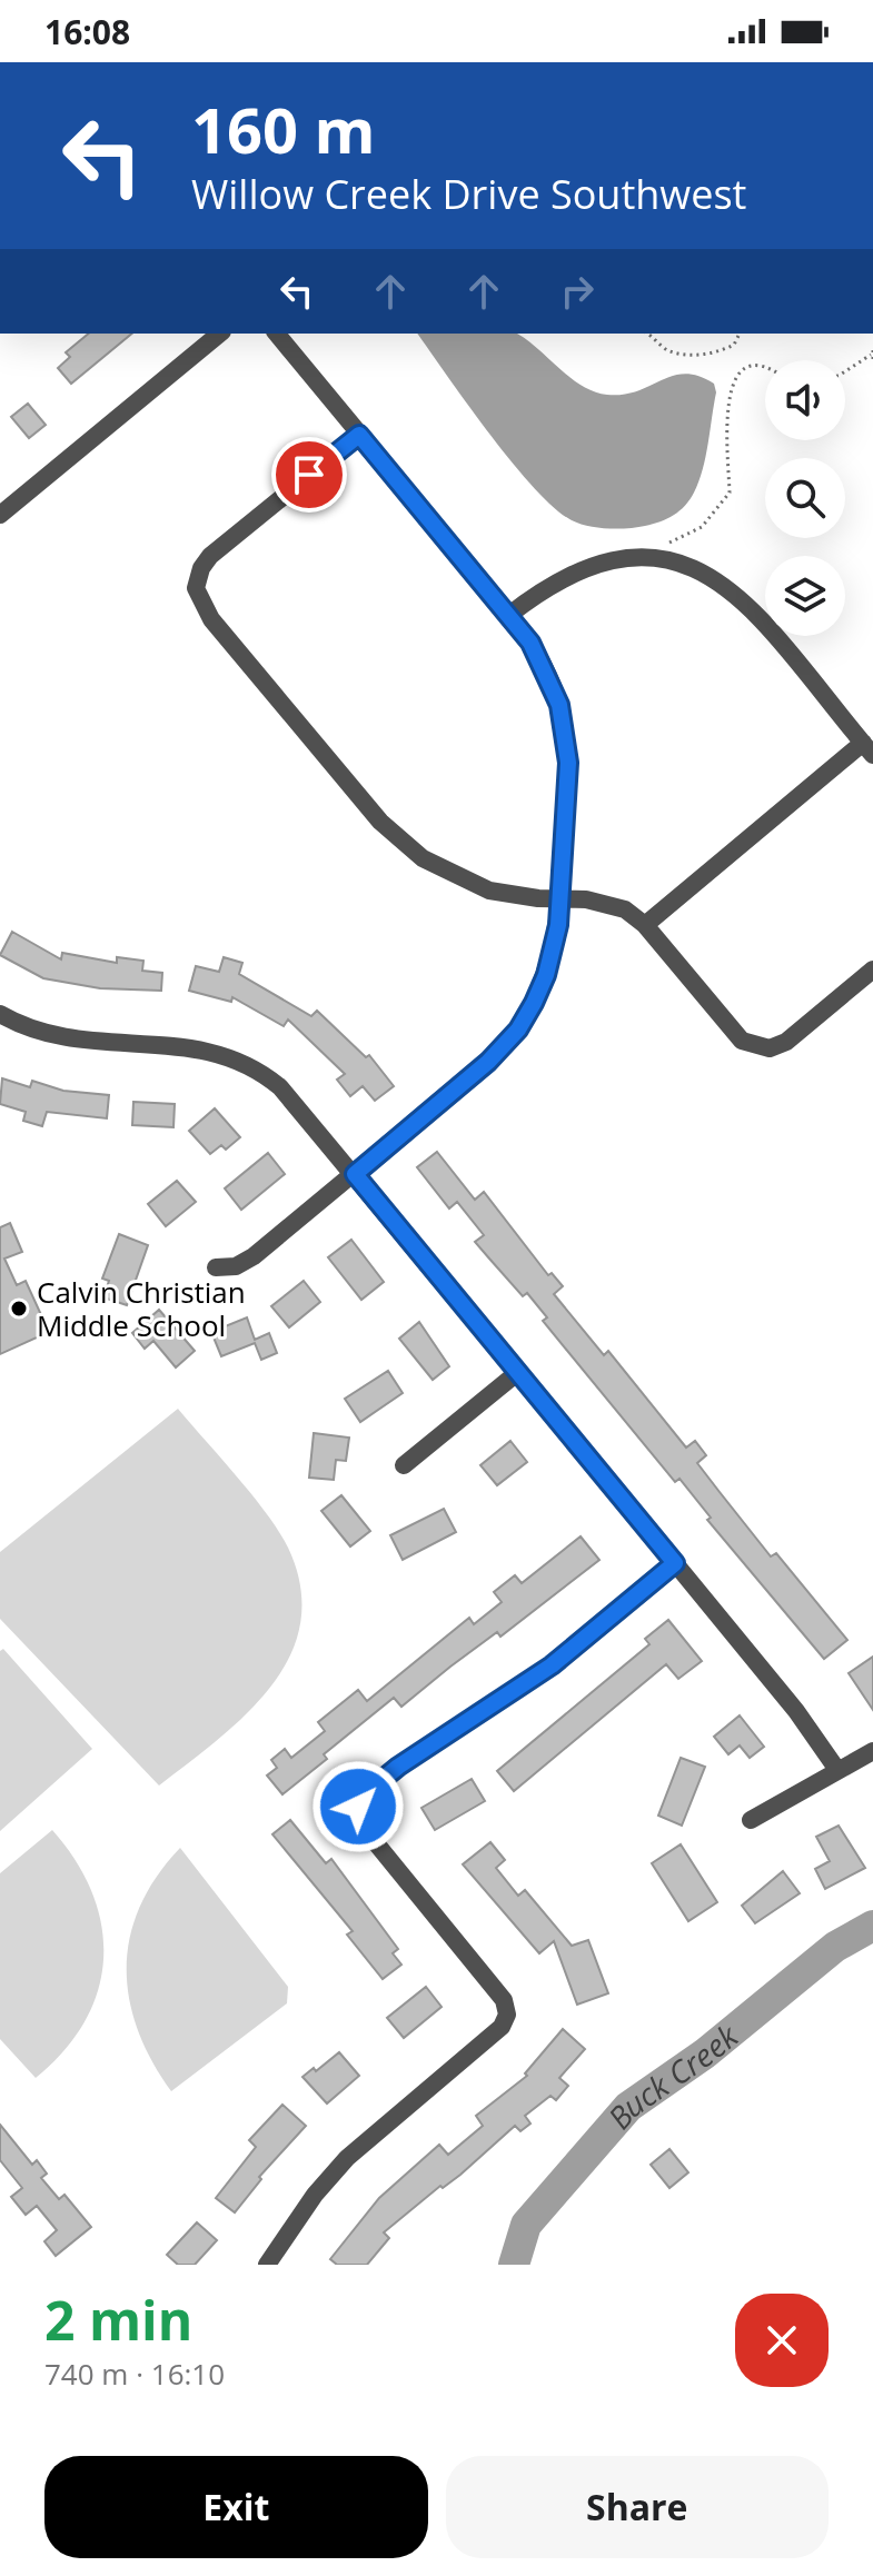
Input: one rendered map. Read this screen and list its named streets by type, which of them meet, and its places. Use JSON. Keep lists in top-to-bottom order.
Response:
{
  "water": ["Buck Creek"],
  "places": ["Calvin Christian Middle School"],
  "page": {
    "status": "16:08",
    "turn": ["160 m", "Willow Creek Drive Southwest"],
    "heading": ["2 min", "740 m · 16:10"],
    "buttons": ["Exit", "Share"]
  }
}
